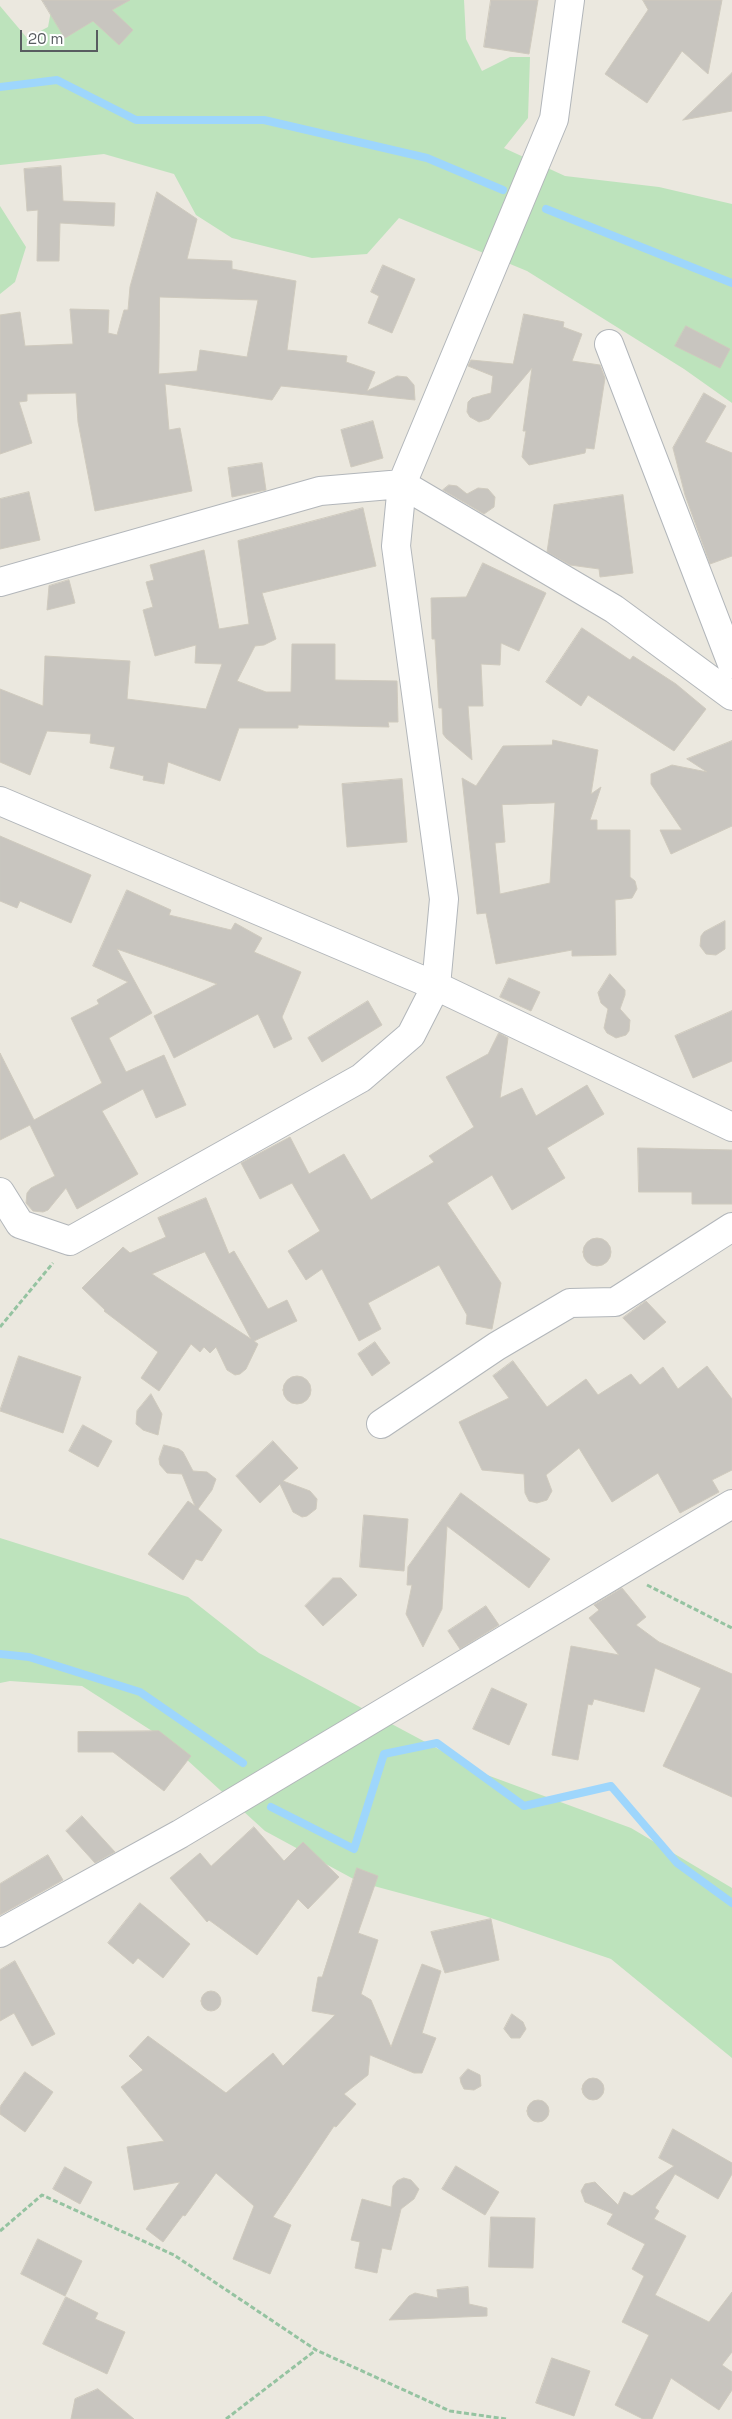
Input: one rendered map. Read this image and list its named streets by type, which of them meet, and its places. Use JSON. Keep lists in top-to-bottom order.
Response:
{
  "scale_bar": "20 m"
}
